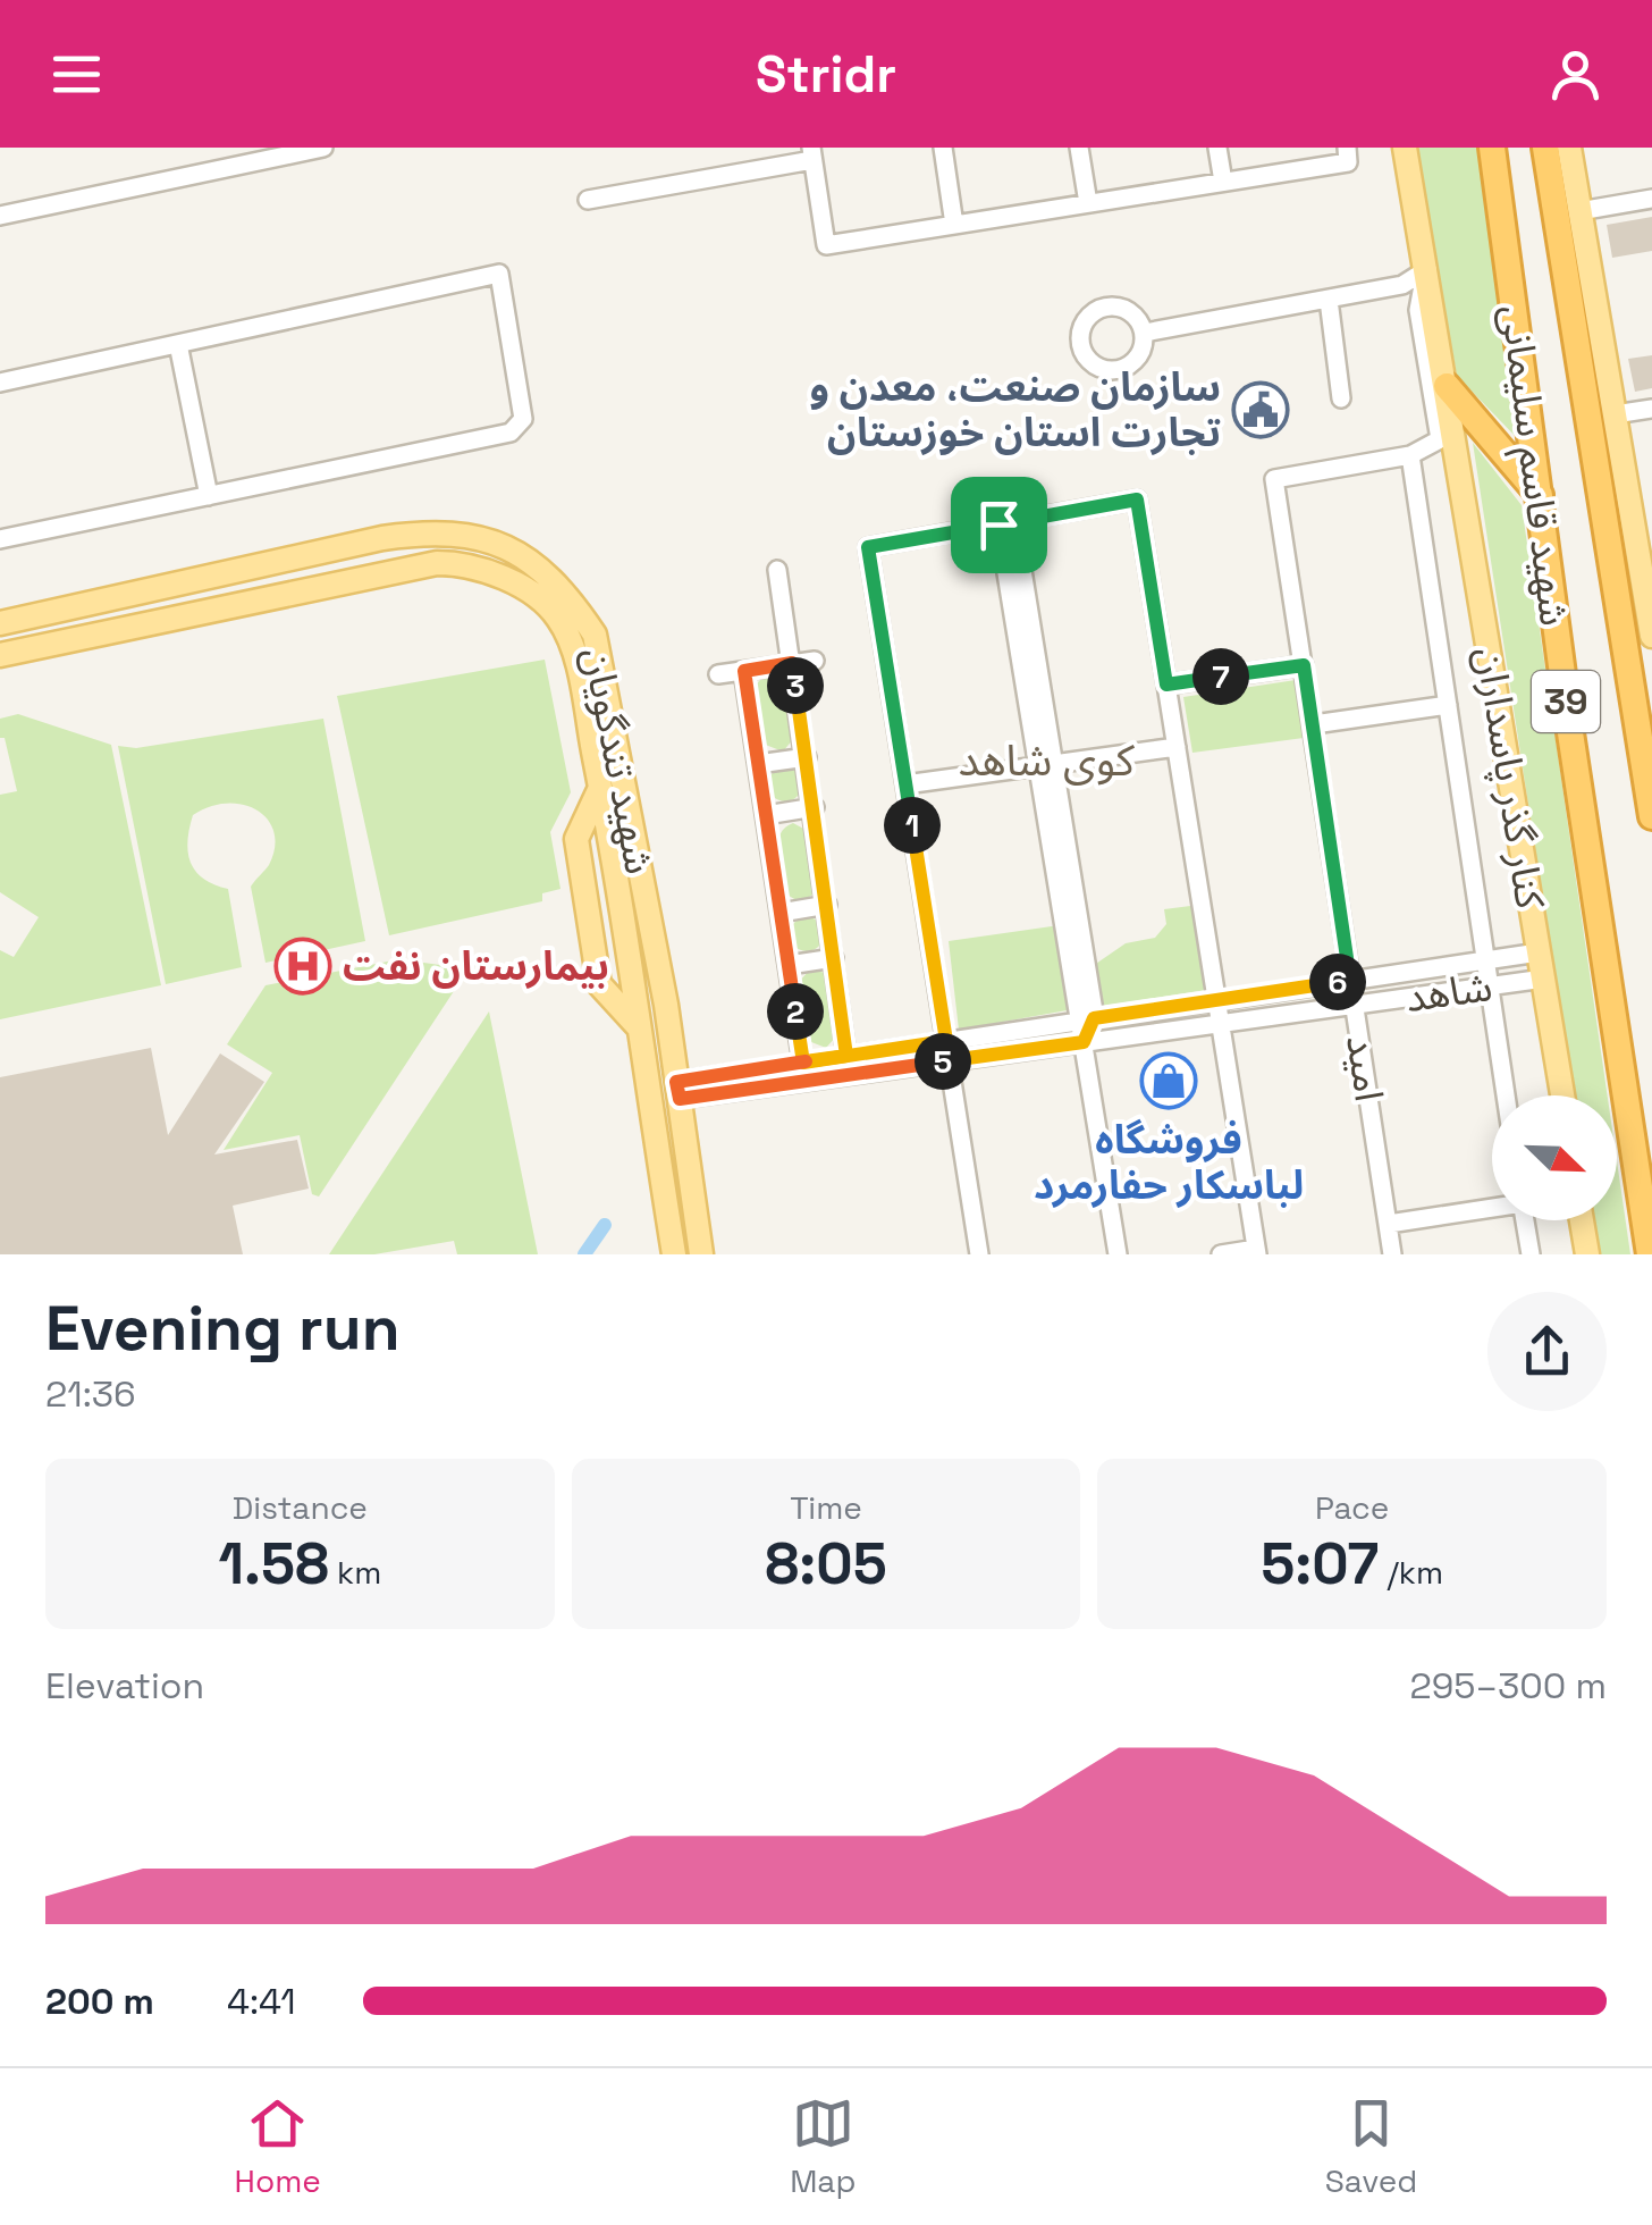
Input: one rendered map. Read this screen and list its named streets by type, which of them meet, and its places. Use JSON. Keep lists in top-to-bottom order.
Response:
{
  "streets": {
    "highway": ["شهید قاسم سلیمانی", "39"],
    "main road": ["شهید تندگویان", "کنار گذر پاسداران"],
    "street": ["شاهد", "امید"]
  },
  "crossings": [
    ["شهید تندگویان", "شاهد"],
    ["کنار گذر پاسداران", "شاهد"],
    ["شاهد", "امید"]
  ],
  "districts": ["کوی شاهد"],
  "places": {
    "public building": ["سازمان صنعت، معدن و تجارت استان خوزستان"],
    "hospital": ["بیمارستان نفت"],
    "shop": ["فروشگاه لباسکار حفارمرد"]
  },
  "north": "bottom right",
  "page": {
    "header": "Stridr",
    "pins": [
      "7",
      "3",
      "1",
      "6",
      "2",
      "5"
    ],
    "heading": ["Evening run", "21:36"],
    "stats": [
      ["Distance", "1.58 km"],
      ["Time", "8:05"],
      ["Pace", "5:07 /km"]
    ],
    "chart": ["Elevation", "295–300 m"],
    "list": [
      {
        "name": "200 m",
        "note": "4:41"
      }
    ],
    "tabs": ["Home", "Map", "Saved"]
  }
}
